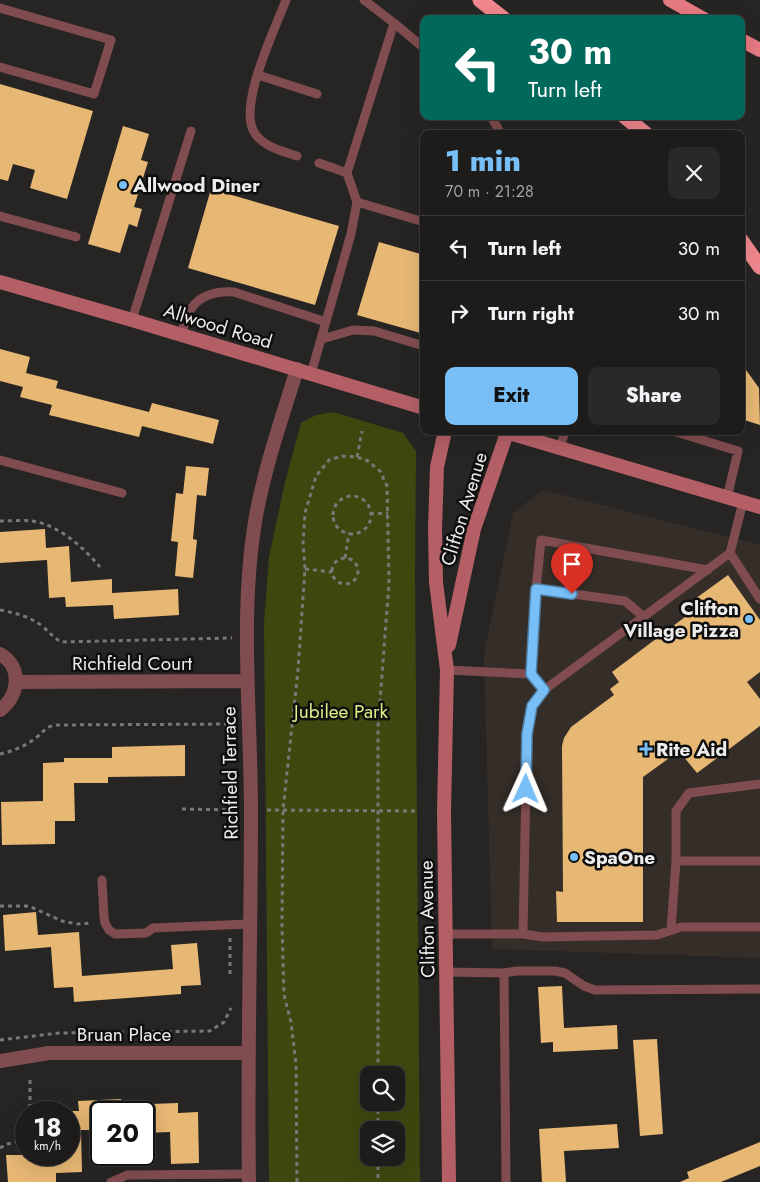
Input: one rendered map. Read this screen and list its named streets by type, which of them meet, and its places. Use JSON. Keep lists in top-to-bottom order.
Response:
{
  "streets": {
    "main road": ["Allwood Road", "Clifton Avenue"],
    "street": ["Richfield Court", "Richfield Terrace", "Bruan Place"]
  },
  "crossings": [
    ["Allwood Road", "Richfield Terrace"],
    ["Richfield Court", "Richfield Terrace"],
    ["Richfield Terrace", "Bruan Place"]
  ],
  "parks": ["Jubilee Park"],
  "places": {
    "other": ["Allwood Diner", "Clifton Village Pizza", "SpaOne"],
    "health": ["Rite Aid"]
  },
  "page": {
    "turn": ["30 m", "Turn left"],
    "heading": ["1 min", "70 m · 21:28"],
    "list": [
      {
        "name": "Turn left",
        "value": "30 m"
      },
      {
        "name": "Turn right",
        "value": "30 m"
      }
    ],
    "buttons": ["Exit", "Share"],
    "speed": "18 km/h",
    "limit": "20"
  }
}
